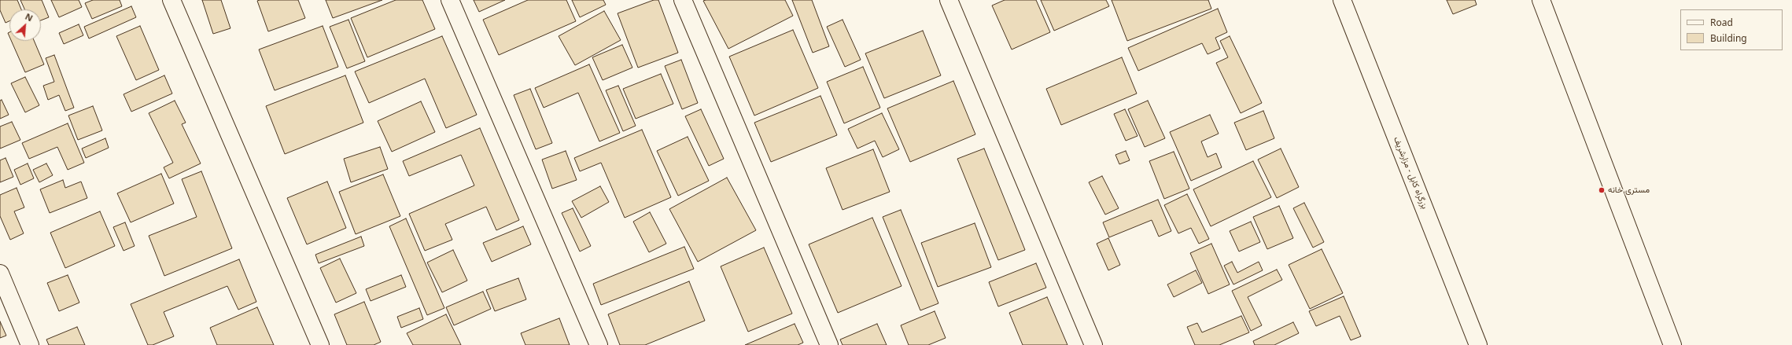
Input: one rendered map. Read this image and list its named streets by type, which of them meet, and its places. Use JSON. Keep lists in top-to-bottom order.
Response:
{
  "streets": {
    "main road": ["بزرگراه کابل - مزارشریف"]
  },
  "places": ["مستری خانه"],
  "legend": ["Road", "Building"],
  "north": "top right"
}
